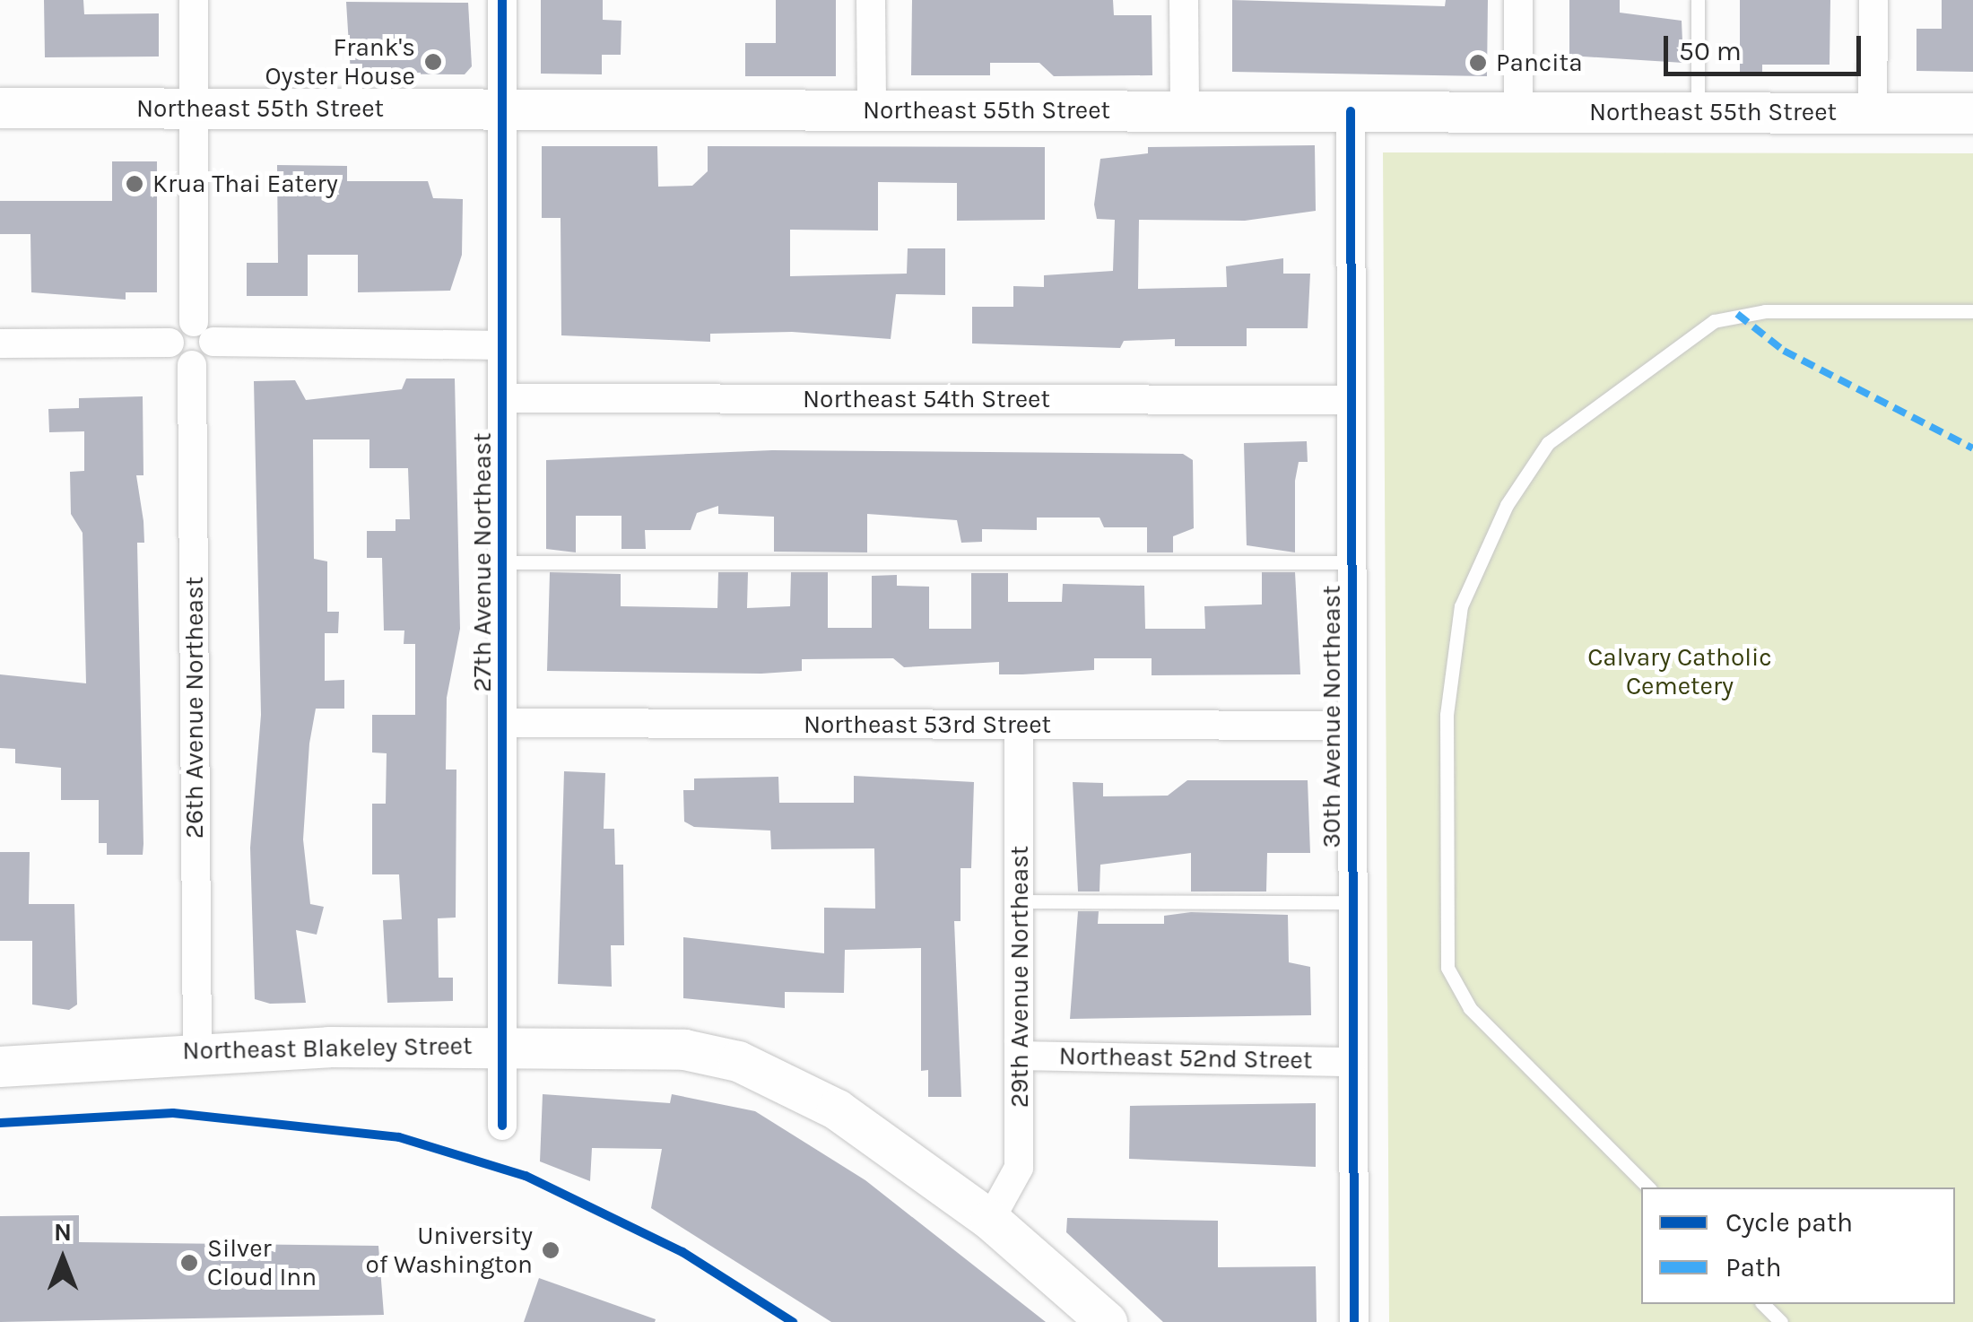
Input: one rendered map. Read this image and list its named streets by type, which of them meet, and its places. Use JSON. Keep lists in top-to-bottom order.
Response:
{
  "streets": {
    "main road": ["Northeast 55th Street", "Northeast Blakeley Street"],
    "street": [
      "Northeast 54th Street",
      "27th Avenue Northeast",
      "26th Avenue Northeast",
      "30th Avenue Northeast",
      "Northeast 53rd Street",
      "29th Avenue Northeast",
      "Northeast 52nd Street"
    ]
  },
  "crossings": [
    ["Northeast 55th Street", "27th Avenue Northeast"],
    ["Northeast 55th Street", "30th Avenue Northeast"],
    ["Northeast 54th Street", "27th Avenue Northeast"],
    ["Northeast 54th Street", "30th Avenue Northeast"],
    ["27th Avenue Northeast", "Northeast 53rd Street"],
    ["27th Avenue Northeast", "Northeast Blakeley Street"],
    ["26th Avenue Northeast", "Northeast Blakeley Street"],
    ["30th Avenue Northeast", "Northeast 53rd Street"],
    ["30th Avenue Northeast", "Northeast 52nd Street"],
    ["Northeast 53rd Street", "29th Avenue Northeast"],
    ["29th Avenue Northeast", "Northeast Blakeley Street"],
    ["29th Avenue Northeast", "Northeast 52nd Street"]
  ],
  "parks": ["Calvary Catholic Cemetery"],
  "places": [
    "Frank's Oyster House",
    "Pancita",
    "Krua Thai Eatery",
    "University of Washington",
    "Silver Cloud Inn"
  ],
  "legend": ["Cycle path", "Path"],
  "scale_bar": "50 m",
  "north": "top"
}
